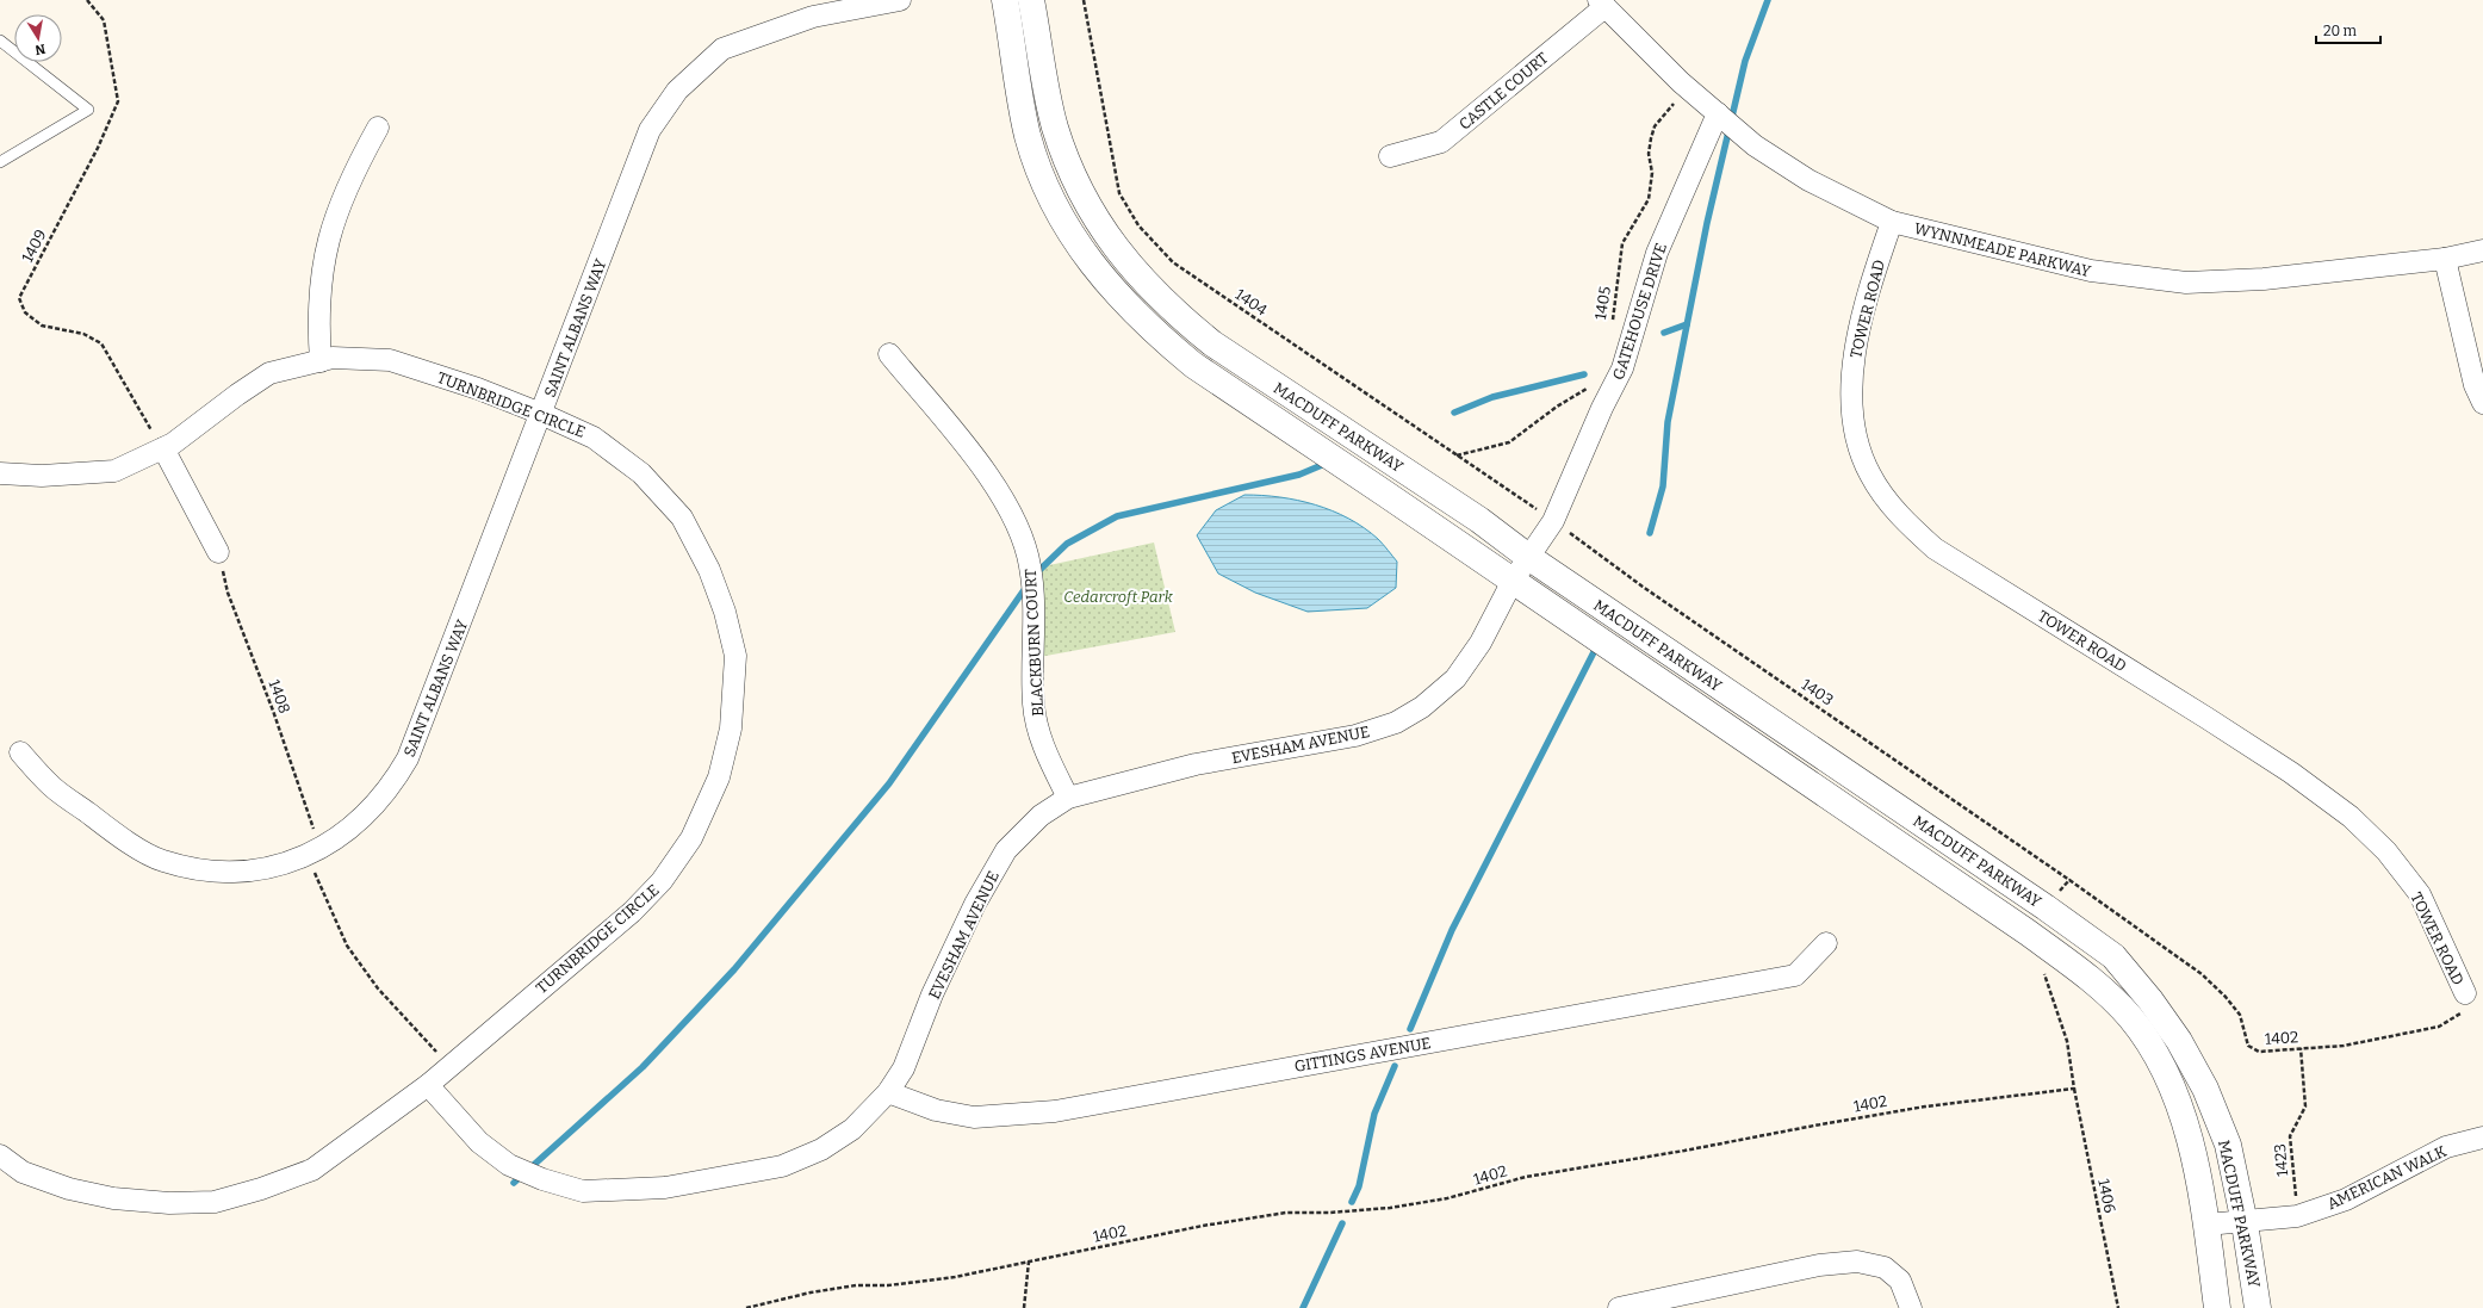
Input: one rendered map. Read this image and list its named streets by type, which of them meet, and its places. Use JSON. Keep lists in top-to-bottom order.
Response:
{
  "streets": {
    "street": [
      "CASTLE COURT",
      "WYNNMEADE PARKWAY",
      "TOWER ROAD",
      "GATEHOUSE DRIVE",
      "SAINT ALBANS WAY",
      "TURNBRIDGE CIRCLE",
      "MACDUFF PARKWAY",
      "BLACKBURN COURT",
      "EVESHAM AVENUE",
      "GITTINGS AVENUE",
      "AMERICAN WALK"
    ],
    "path": [
      "1409",
      "1404",
      "1405",
      "1403",
      "1408",
      "1402",
      "1423",
      "1406"
    ]
  },
  "crossings": [
    ["CASTLE COURT", "WYNNMEADE PARKWAY"],
    ["1409", "TURNBRIDGE CIRCLE"],
    ["WYNNMEADE PARKWAY", "1405"],
    ["WYNNMEADE PARKWAY", "TOWER ROAD"],
    ["WYNNMEADE PARKWAY", "GATEHOUSE DRIVE"],
    ["1404", "GATEHOUSE DRIVE"],
    ["1404", "1403"],
    ["TOWER ROAD", "1402"],
    ["GATEHOUSE DRIVE", "MACDUFF PARKWAY"],
    ["GATEHOUSE DRIVE", "1403"],
    ["GATEHOUSE DRIVE", "EVESHAM AVENUE"],
    ["SAINT ALBANS WAY", "TURNBRIDGE CIRCLE"],
    ["SAINT ALBANS WAY", "1408"],
    ["TURNBRIDGE CIRCLE", "1408"],
    ["TURNBRIDGE CIRCLE", "EVESHAM AVENUE"],
    ["MACDUFF PARKWAY", "EVESHAM AVENUE"],
    ["MACDUFF PARKWAY", "AMERICAN WALK"],
    ["BLACKBURN COURT", "EVESHAM AVENUE"],
    ["1403", "1402"],
    ["EVESHAM AVENUE", "GITTINGS AVENUE"],
    ["1402", "1423"],
    ["1402", "1406"],
    ["1423", "AMERICAN WALK"]
  ],
  "parks": ["Cedarcroft Park"],
  "scale_bar": "20 m",
  "north": "bottom"
}
